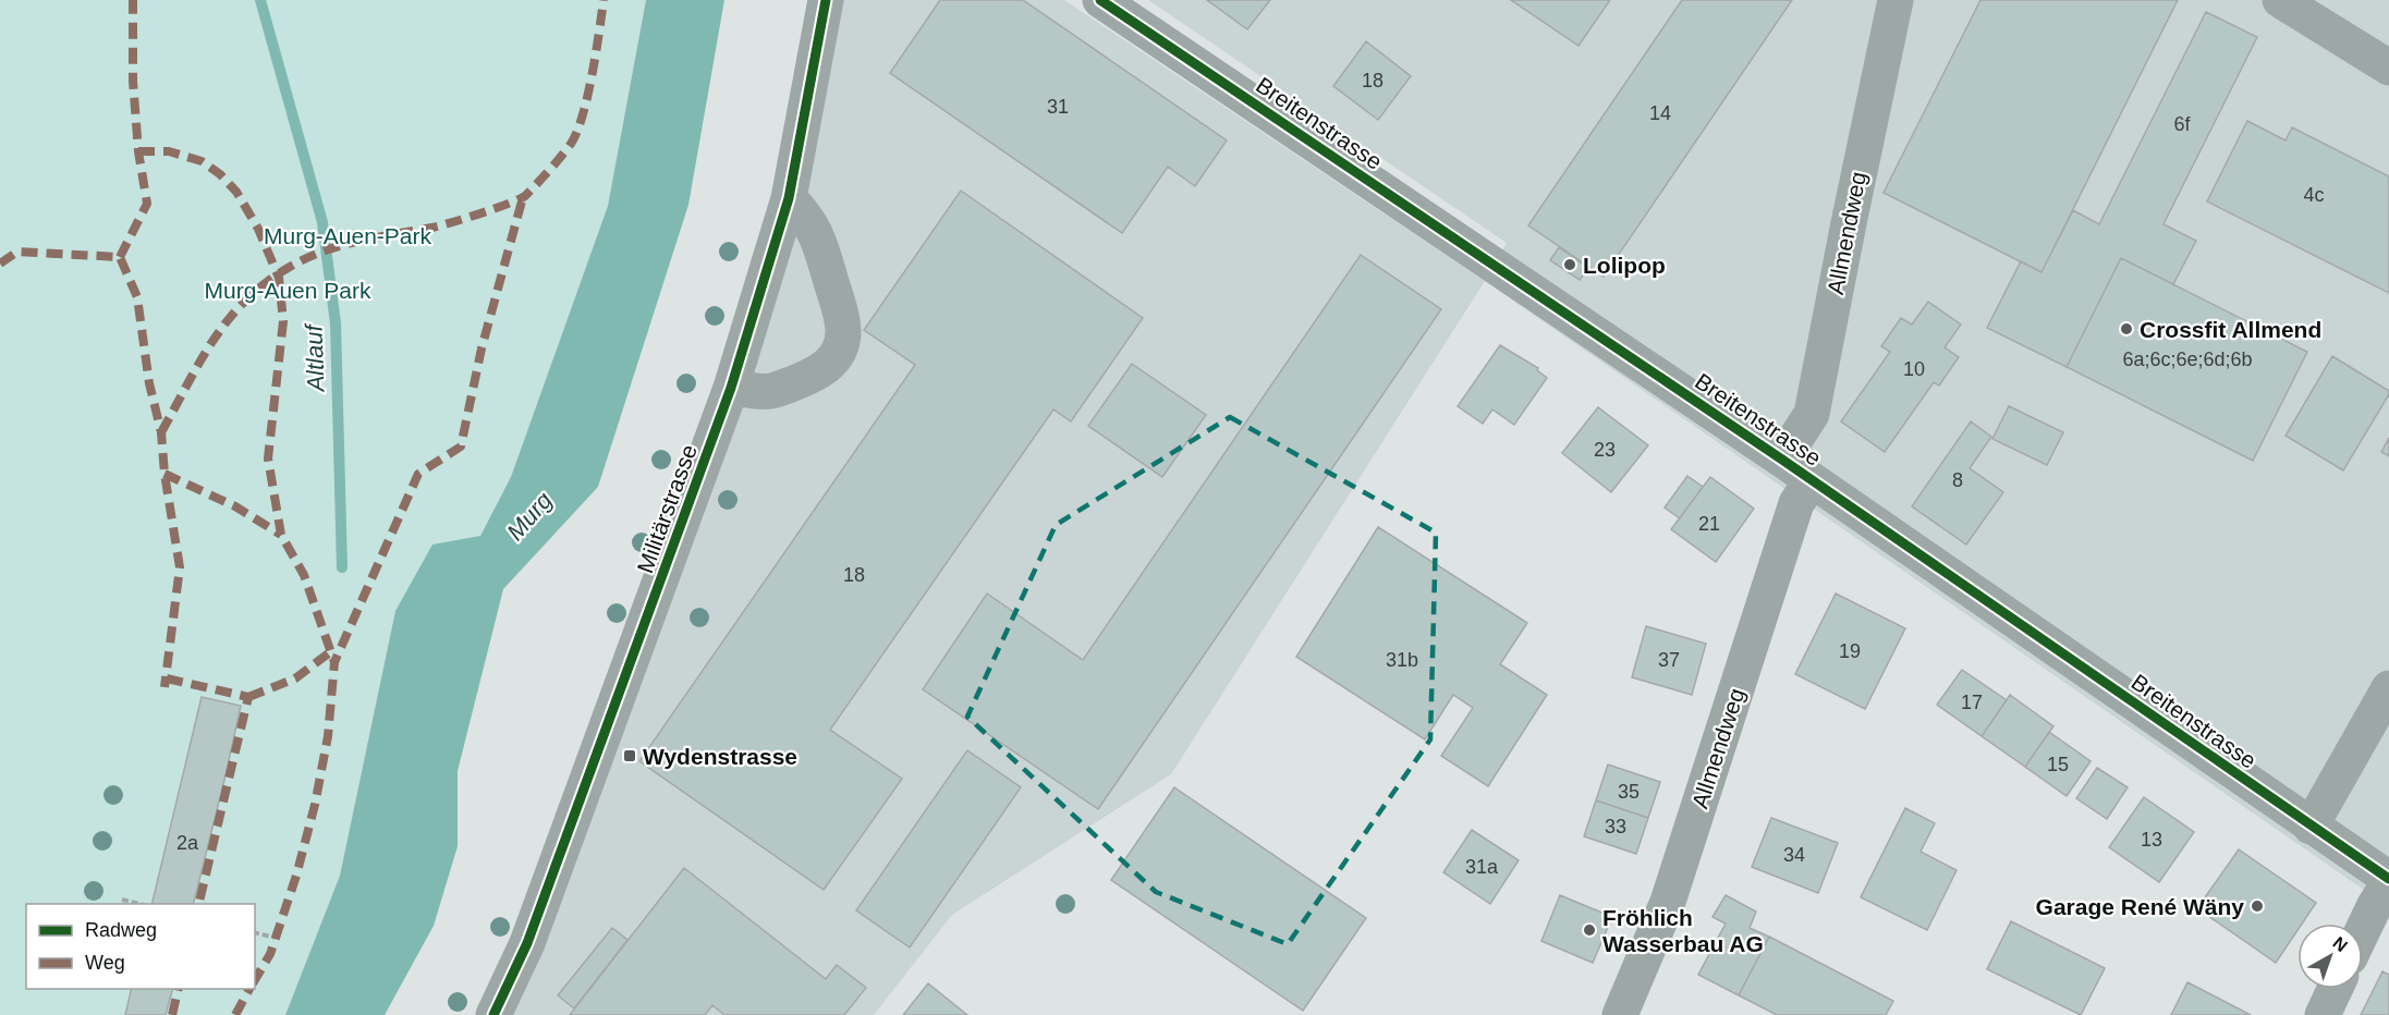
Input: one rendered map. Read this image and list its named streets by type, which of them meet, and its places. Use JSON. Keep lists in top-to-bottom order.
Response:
{
  "streets": {
    "street": ["Breitenstrasse", "Allmendweg", "Militärstrasse"]
  },
  "crossings": [
    ["Breitenstrasse", "Allmendweg"]
  ],
  "water": ["Altlauf", "Murg"],
  "parks": ["Murg-Auen-Park", "Murg-Auen Park"],
  "places": {
    "other": [
      "Lolipop",
      "Crossfit Allmend",
      "Garage René Wäny",
      "Fröhlich Wasserbau AG"
    ],
    "transit": ["Wydenstrasse"]
  },
  "house_numbers": [
    "18",
    "31",
    "14",
    "6f",
    "4c",
    "6a;6c;6e;6d;6b",
    "10",
    "23",
    "8",
    "21",
    "18",
    "19",
    "31b",
    "37",
    "17",
    "15",
    "35",
    "33",
    "13",
    "2a",
    "34",
    "31a"
  ],
  "legend": ["Radweg", "Weg"],
  "north": "top right"
}
